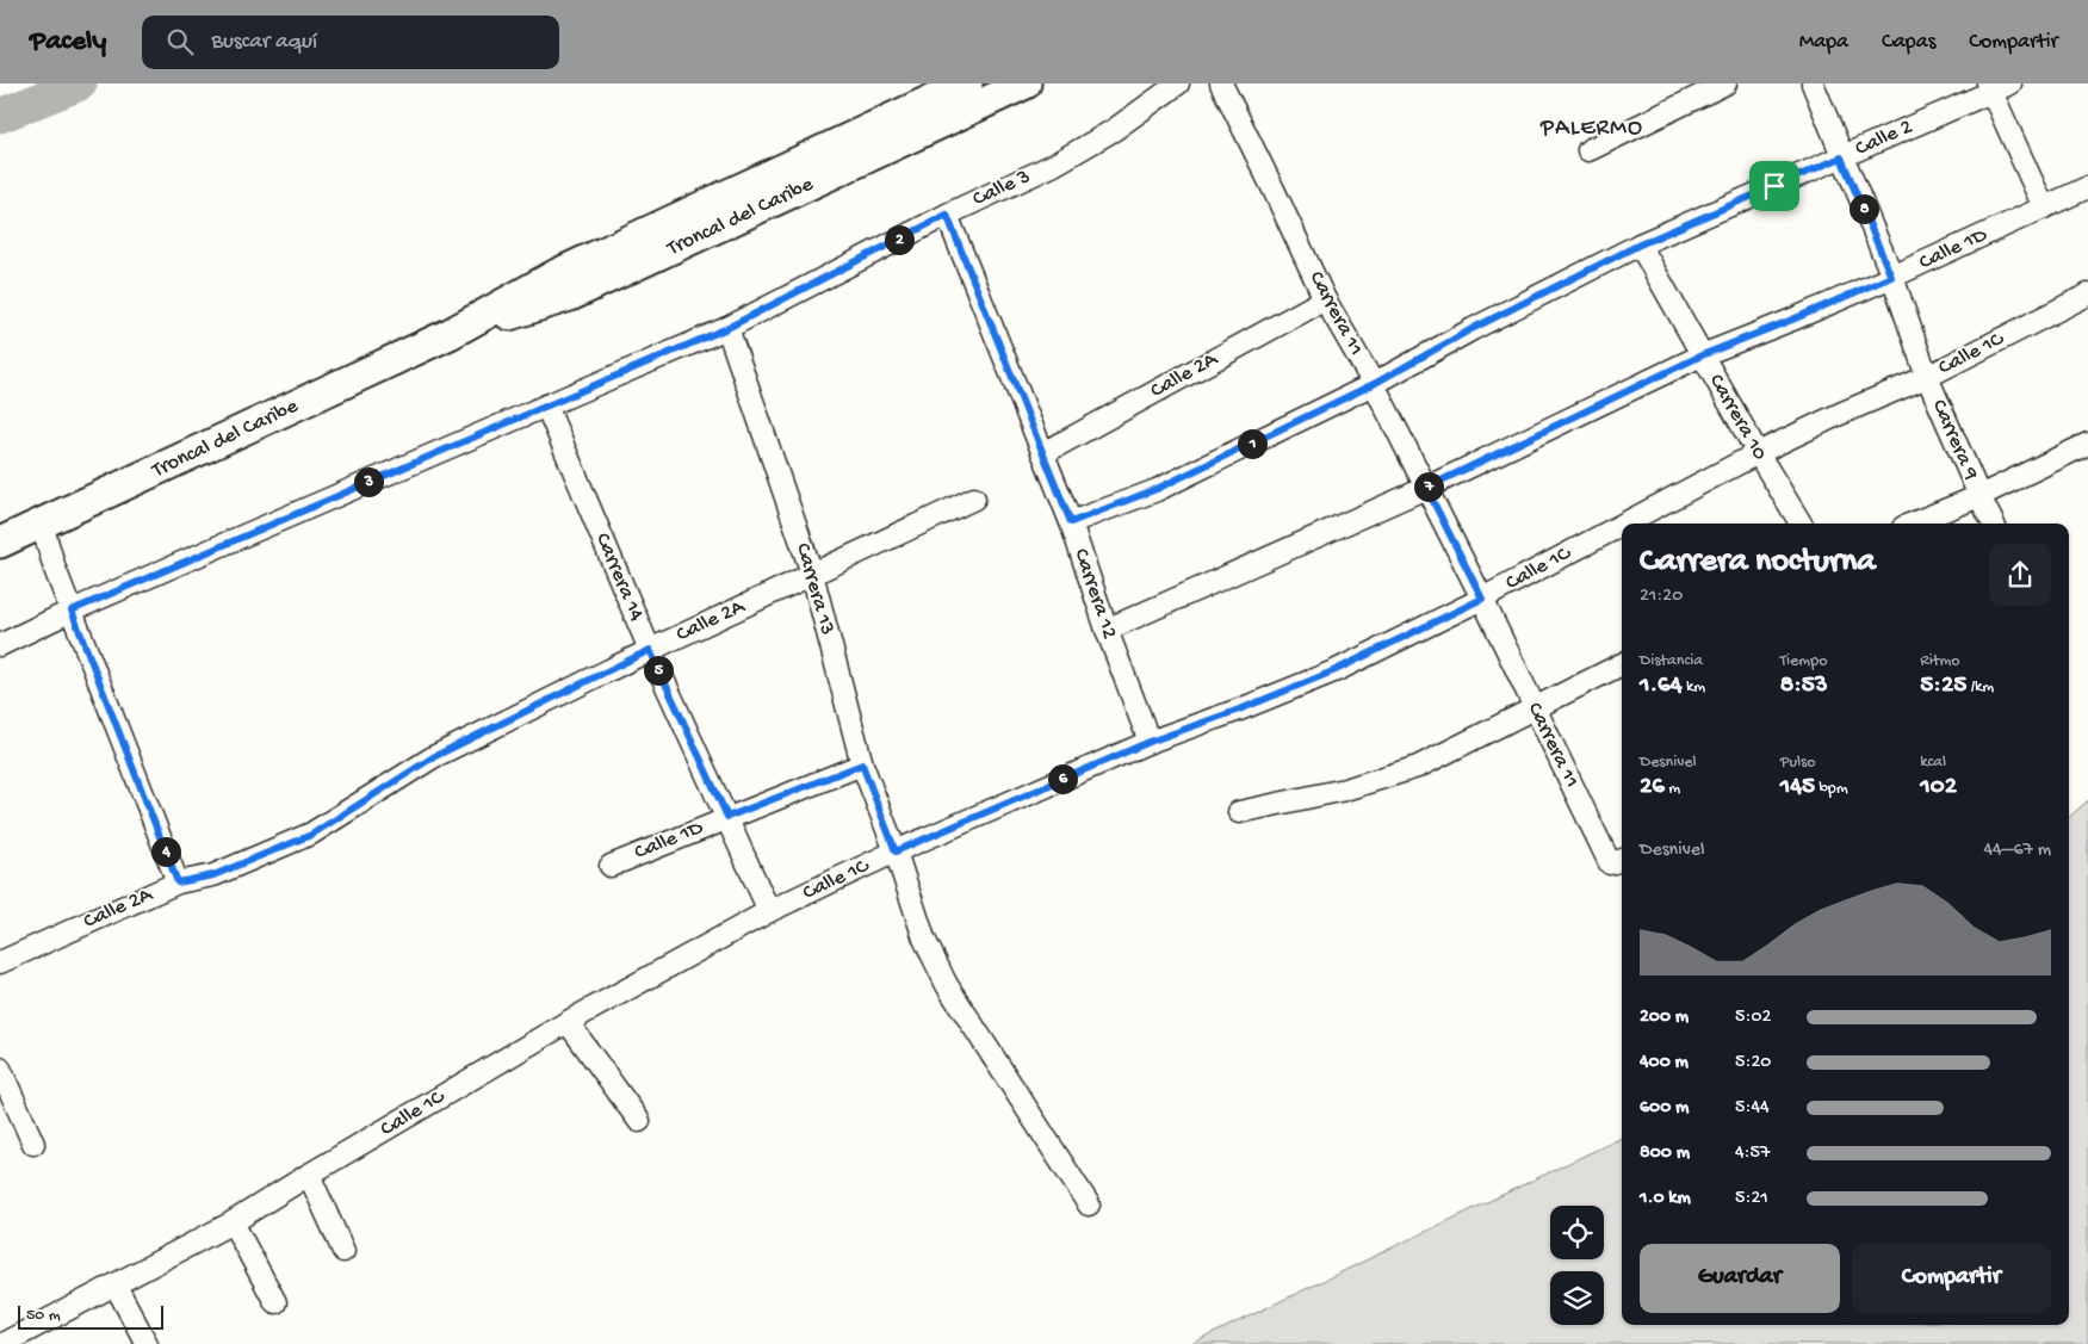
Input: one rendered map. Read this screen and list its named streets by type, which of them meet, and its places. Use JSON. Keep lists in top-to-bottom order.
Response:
{
  "streets": {
    "highway": ["Troncal del Caribe"],
    "street": [
      "Calle 2",
      "Calle 3",
      "Calle 1D",
      "Carrera 11",
      "Calle 1C",
      "Calle 2A",
      "Carrera 10",
      "Carrera 9",
      "Carrera 14",
      "Carrera 13",
      "Carrera 12"
    ]
  },
  "crossings": [
    ["Calle 2", "Carrera 11"],
    ["Calle 2", "Carrera 10"],
    ["Calle 2", "Carrera 9"],
    ["Calle 2", "Carrera 12"],
    ["Calle 3", "Carrera 14"],
    ["Calle 3", "Carrera 13"],
    ["Calle 3", "Carrera 12"],
    ["Calle 1D", "Carrera 11"],
    ["Calle 1D", "Carrera 10"],
    ["Calle 1D", "Carrera 9"],
    ["Calle 1D", "Carrera 14"],
    ["Calle 1D", "Carrera 13"],
    ["Calle 1D", "Carrera 12"],
    ["Carrera 11", "Calle 1C"],
    ["Carrera 11", "Calle 2A"],
    ["Calle 1C", "Carrera 10"],
    ["Calle 1C", "Carrera 9"],
    ["Calle 1C", "Carrera 14"],
    ["Calle 1C", "Carrera 13"],
    ["Calle 1C", "Carrera 12"],
    ["Calle 2A", "Carrera 14"],
    ["Calle 2A", "Carrera 13"],
    ["Calle 2A", "Carrera 12"]
  ],
  "districts": ["PALERMO"],
  "scale_bar": "50 m",
  "page": {
    "header": "Pacely",
    "search": "Buscar aquí",
    "nav": ["Mapa", "Capas", "Compartir"],
    "pins": [
      "8",
      "2",
      "1",
      "3",
      "7",
      "5",
      "6",
      "4"
    ],
    "heading": ["Carrera nocturna", "21:20"],
    "stats": [
      ["Distancia", "1.64 km"],
      ["Tiempo", "8:53"],
      ["Ritmo", "5:25 /km"],
      ["Desnivel", "26 m"],
      ["Pulso", "145 bpm"],
      ["kcal", "102"]
    ],
    "chart": ["Desnivel", "44–67 m"],
    "list": [
      {
        "name": "200 m",
        "note": "5:02"
      },
      {
        "name": "400 m",
        "note": "5:20"
      },
      {
        "name": "600 m",
        "note": "5:44"
      },
      {
        "name": "800 m",
        "note": "4:57"
      },
      {
        "name": "1.0 km",
        "note": "5:21"
      }
    ],
    "buttons": ["Guardar", "Compartir"],
    "scale": "50 m"
  }
}
